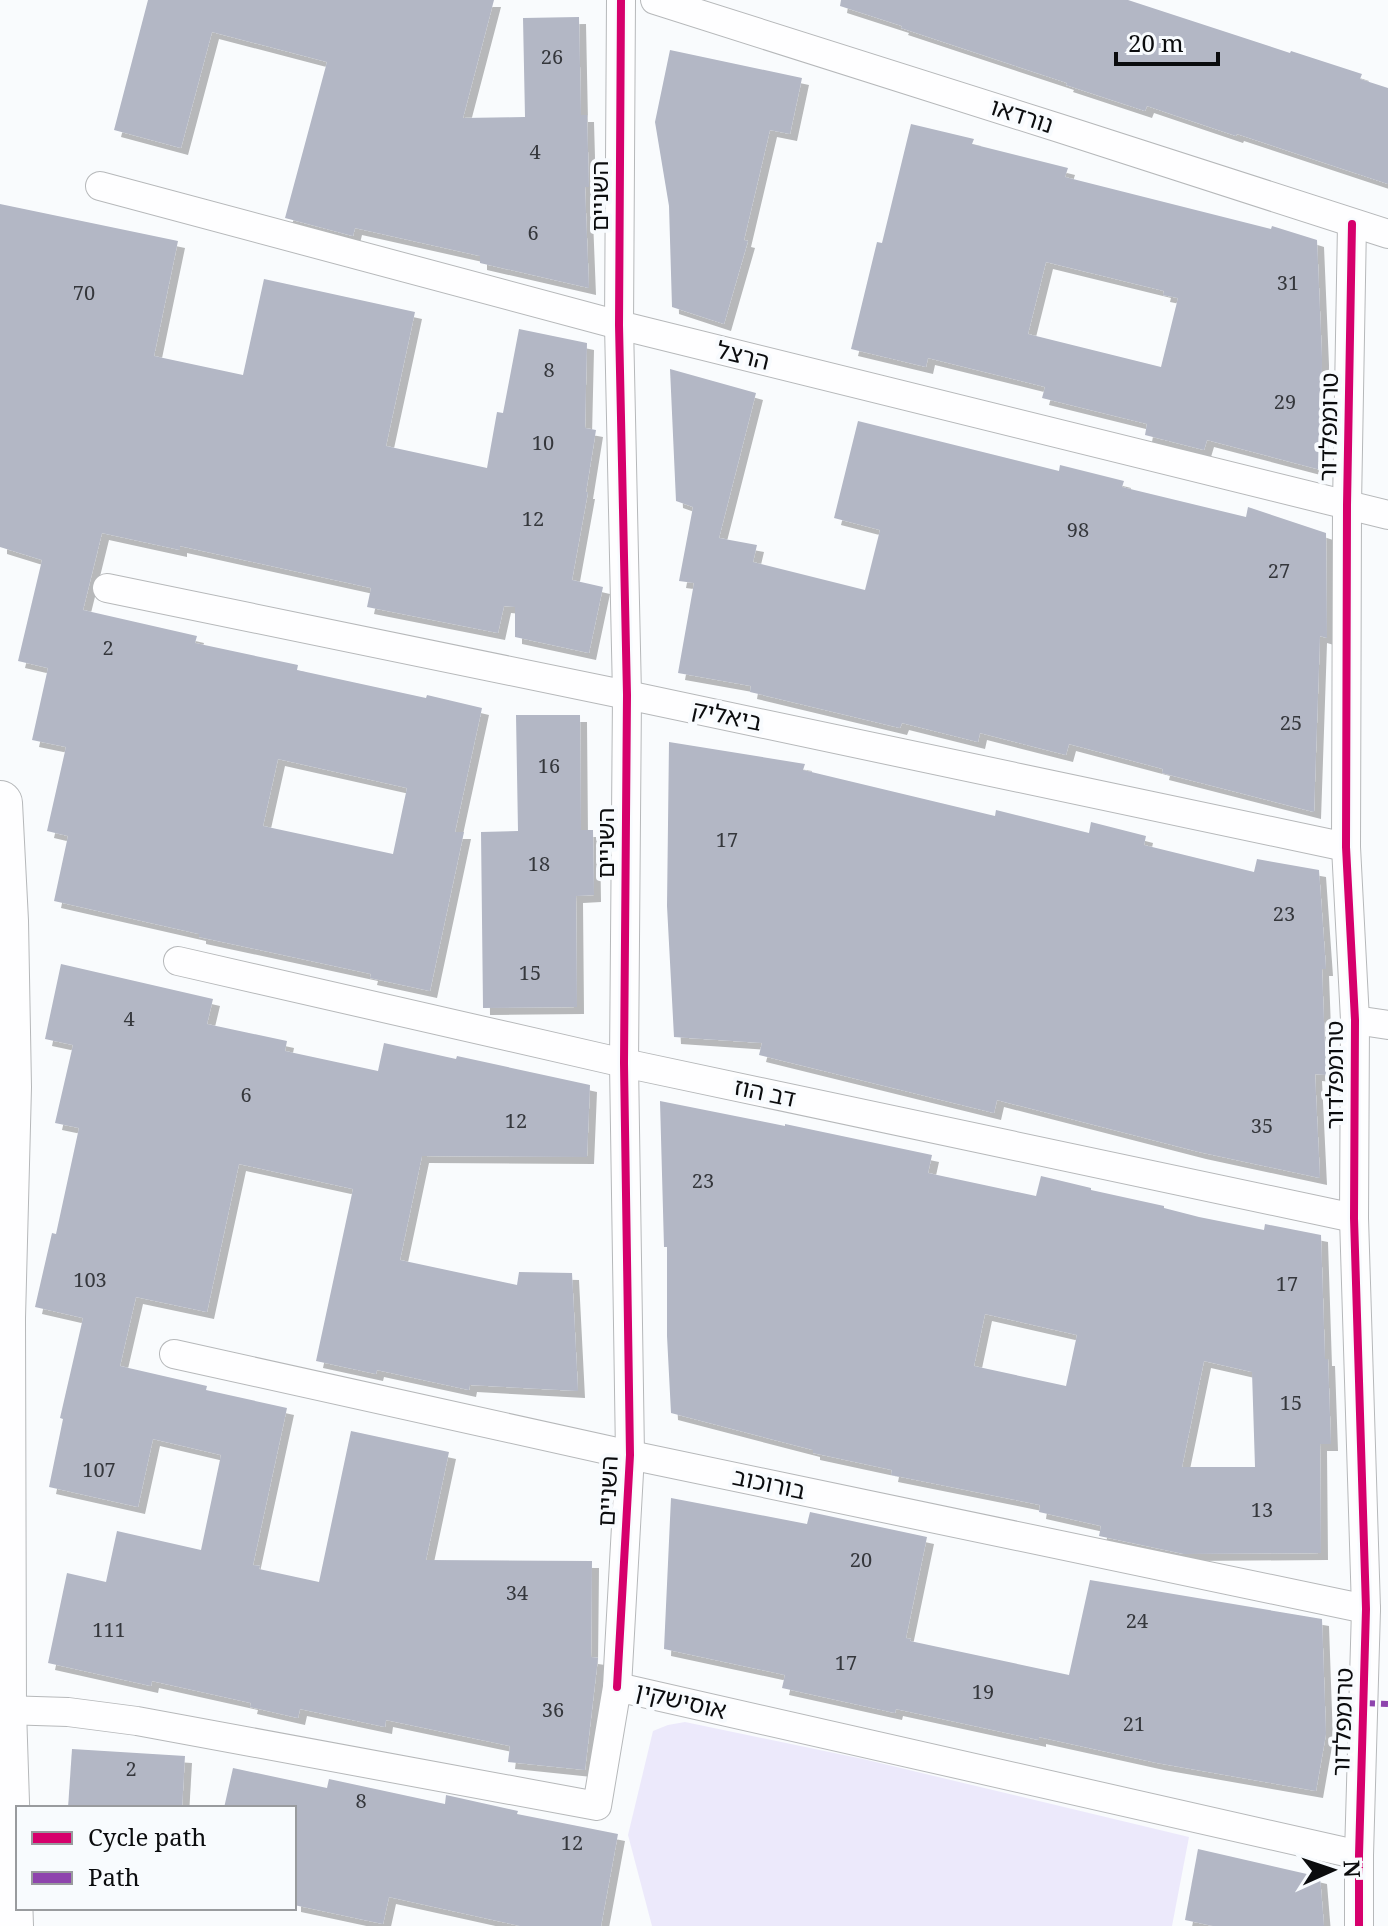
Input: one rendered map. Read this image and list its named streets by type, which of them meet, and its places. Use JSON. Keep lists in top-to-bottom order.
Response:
{
  "streets": {
    "street": [
      "נורדאו",
      "השניים",
      "הרצל",
      "טרומפלדור",
      "ביאליק",
      "דב הוז",
      "בורוכוב",
      "אוסישקין"
    ]
  },
  "crossings": [
    ["נורדאו", "טרומפלדור"],
    ["השניים", "הרצל"],
    ["השניים", "ביאליק"],
    ["השניים", "דב הוז"],
    ["השניים", "בורוכוב"],
    ["השניים", "אוסישקין"],
    ["הרצל", "טרומפלדור"],
    ["טרומפלדור", "ביאליק"],
    ["טרומפלדור", "דב הוז"],
    ["טרומפלדור", "בורוכוב"],
    ["טרומפלדור", "אוסישקין"]
  ],
  "house_numbers": [
    "26",
    "4",
    "6",
    "31",
    "70",
    "8",
    "29",
    "10",
    "12",
    "98",
    "27",
    "2",
    "25",
    "16",
    "17",
    "18",
    "23",
    "15",
    "4",
    "6",
    "12",
    "35",
    "23",
    "103",
    "17",
    "15",
    "107",
    "13",
    "20",
    "34",
    "24",
    "111",
    "17",
    "19",
    "36",
    "21",
    "2",
    "8",
    "12"
  ],
  "legend": ["Cycle path", "Path"],
  "scale_bar": "20 m",
  "north": "right"
}
